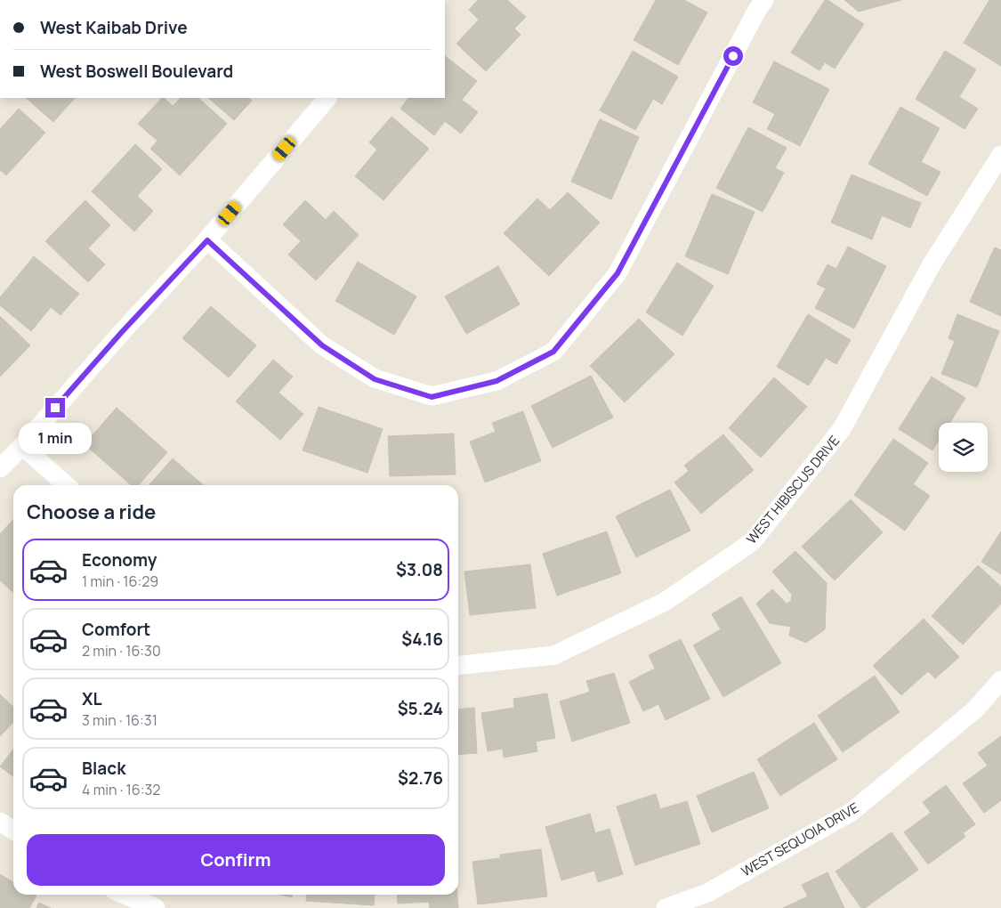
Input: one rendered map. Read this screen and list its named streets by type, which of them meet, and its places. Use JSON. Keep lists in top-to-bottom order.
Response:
{
  "streets": {
    "street": ["WEST HIBISCUS DRIVE", "WEST SEQUOIA DRIVE"]
  },
  "page": {
    "banner": ["West Kaibab Drive", "West Boswell Boulevard"],
    "bubble": "1 min",
    "heading": "Choose a ride",
    "list": [
      {
        "name": "Economy",
        "note": "1 min · 16:29",
        "value": "$3.08"
      },
      {
        "name": "Comfort",
        "note": "2 min · 16:30",
        "value": "$4.16"
      },
      {
        "name": "XL",
        "note": "3 min · 16:31",
        "value": "$5.24"
      },
      {
        "name": "Black",
        "note": "4 min · 16:32",
        "value": "$2.76"
      }
    ],
    "buttons": "Confirm"
  }
}
